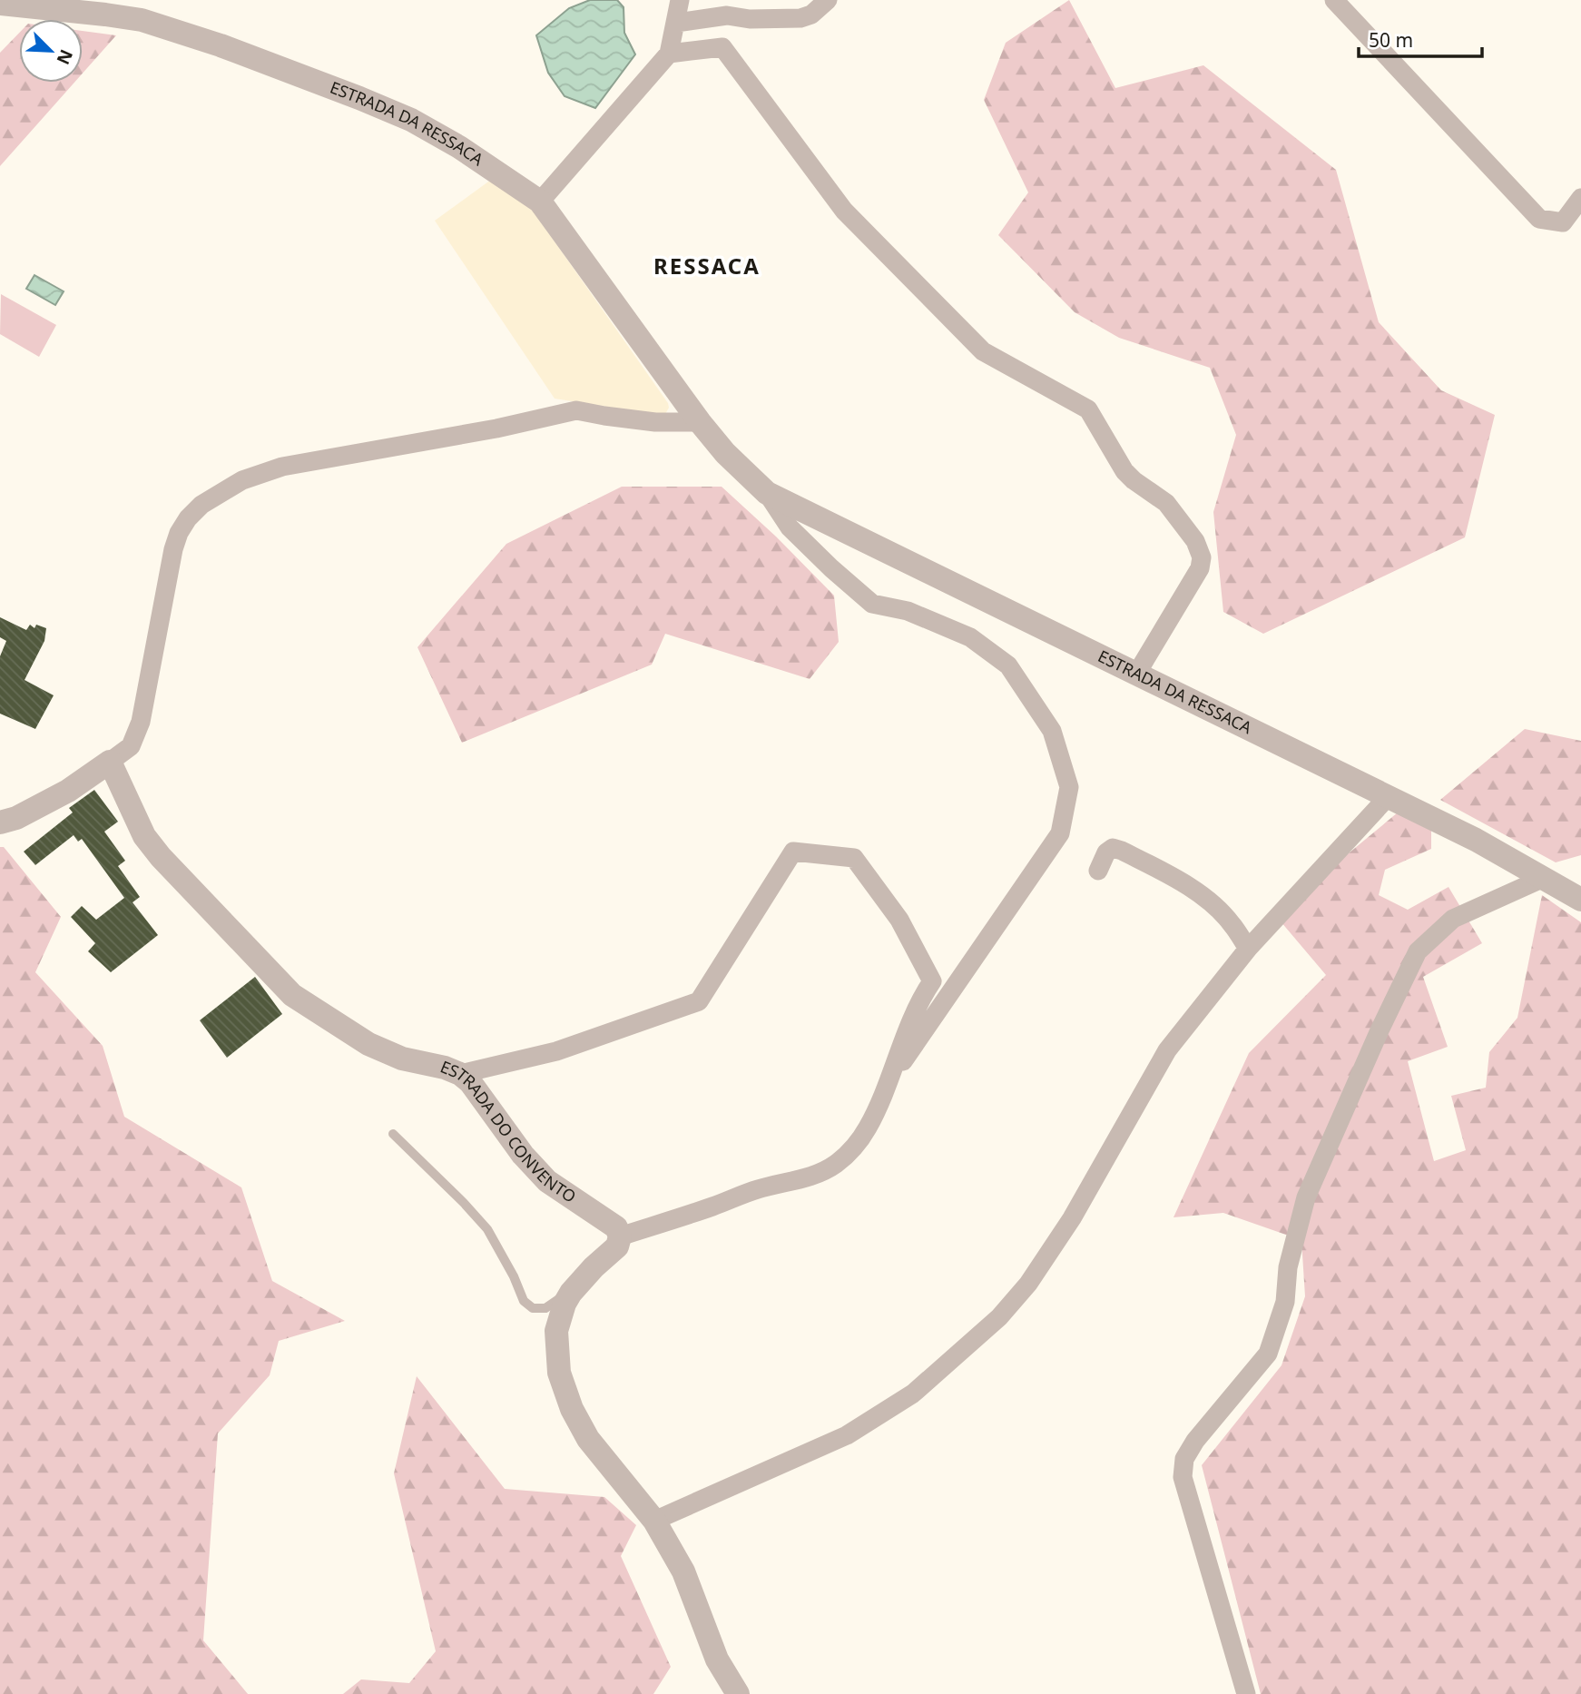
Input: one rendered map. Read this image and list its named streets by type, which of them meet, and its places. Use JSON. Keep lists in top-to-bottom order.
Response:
{
  "streets": {
    "street": ["ESTRADA DA RESSACA", "ESTRADA DO CONVENTO"]
  },
  "districts": ["RESSACA"],
  "scale_bar": "50 m",
  "north": "bottom right"
}
